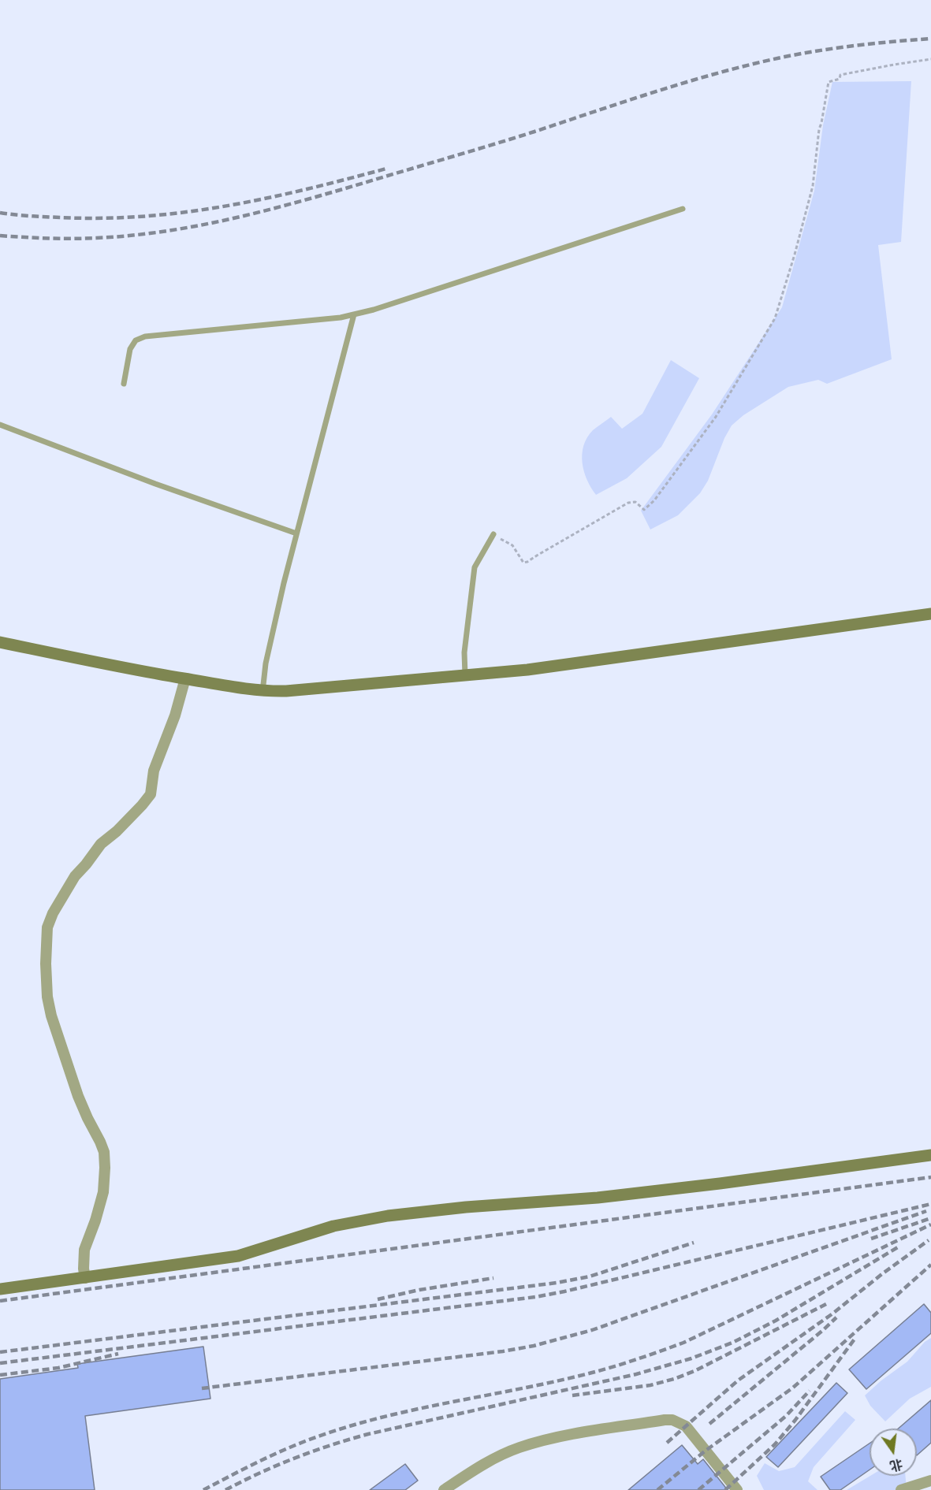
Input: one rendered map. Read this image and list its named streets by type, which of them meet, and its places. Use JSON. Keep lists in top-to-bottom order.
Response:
{
  "north": "bottom"
}
